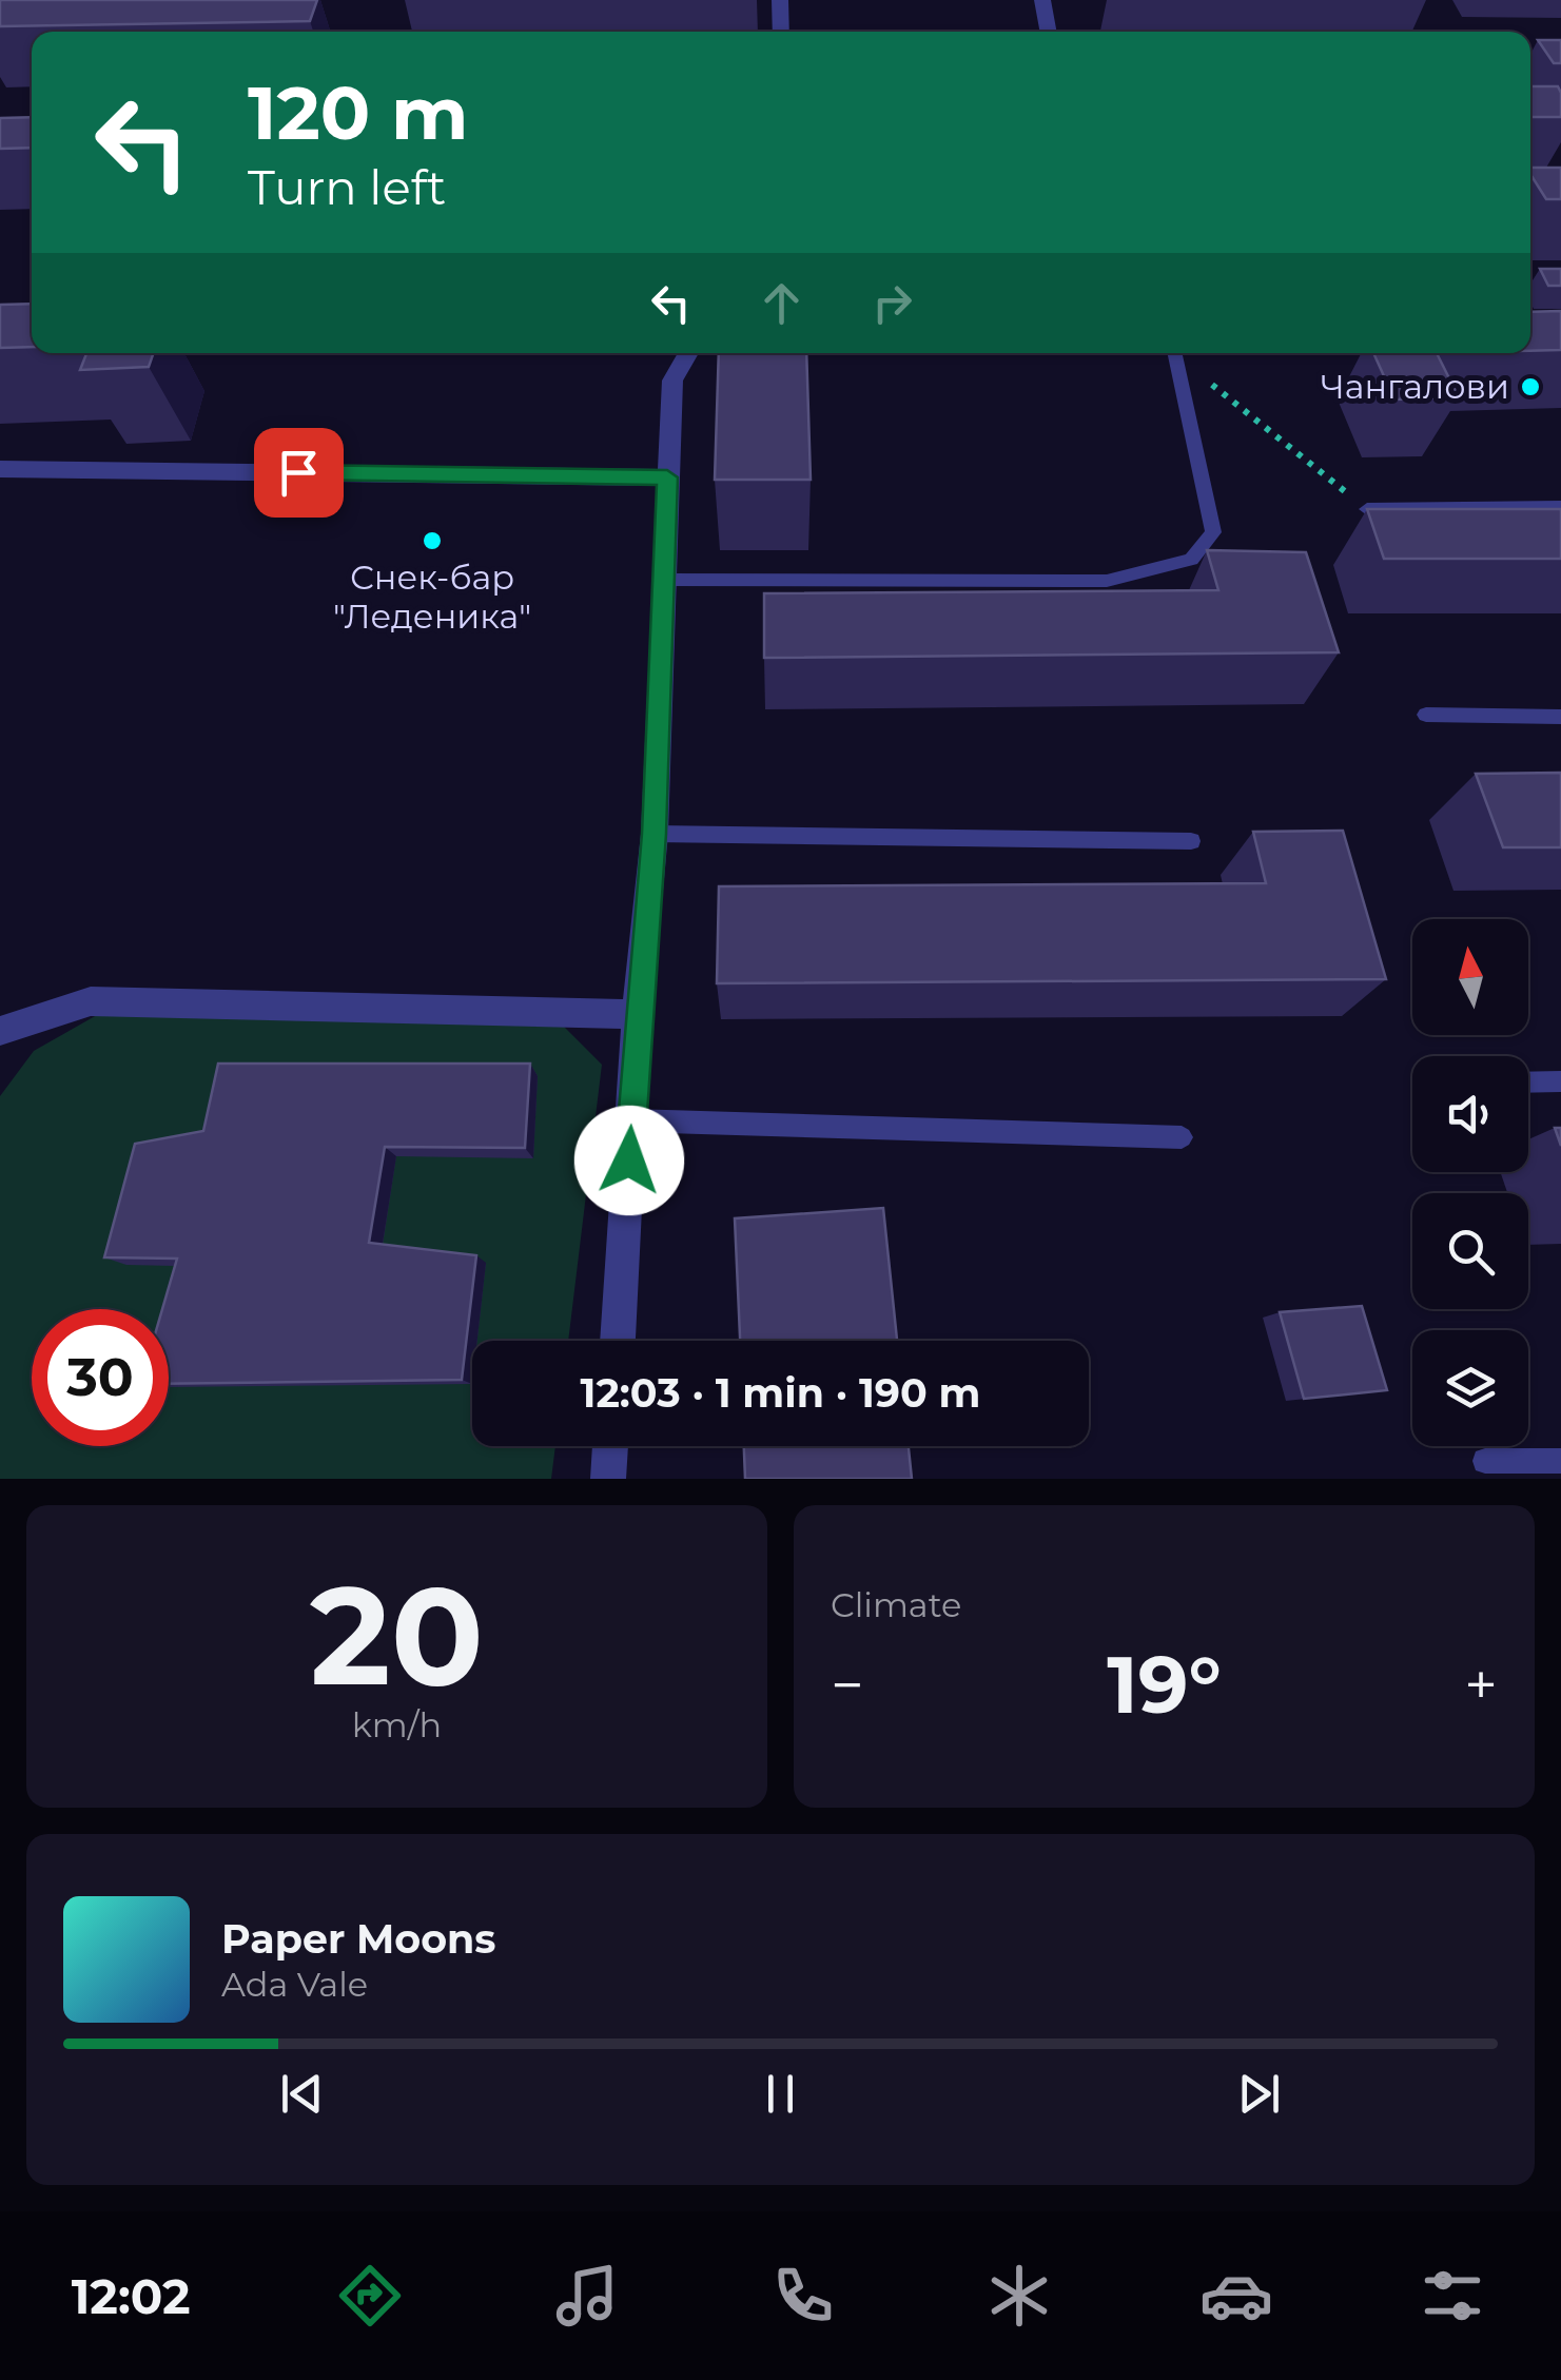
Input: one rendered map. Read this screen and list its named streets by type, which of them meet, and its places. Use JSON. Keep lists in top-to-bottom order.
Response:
{
  "places": ["Чангалови", "Снек-бар \"Леденика\""],
  "north": "top",
  "page": {
    "turn": ["120 m", "Turn left"],
    "limit": "30",
    "trip": "12:03 · 1 min · 190 m",
    "tile": [
      ["20", "km/h"],
      "Climate"
    ],
    "heat": ["−", "19°", "+"],
    "song": ["Paper Moons", "Ada Vale"],
    "tabs": "12:02"
  }
}
